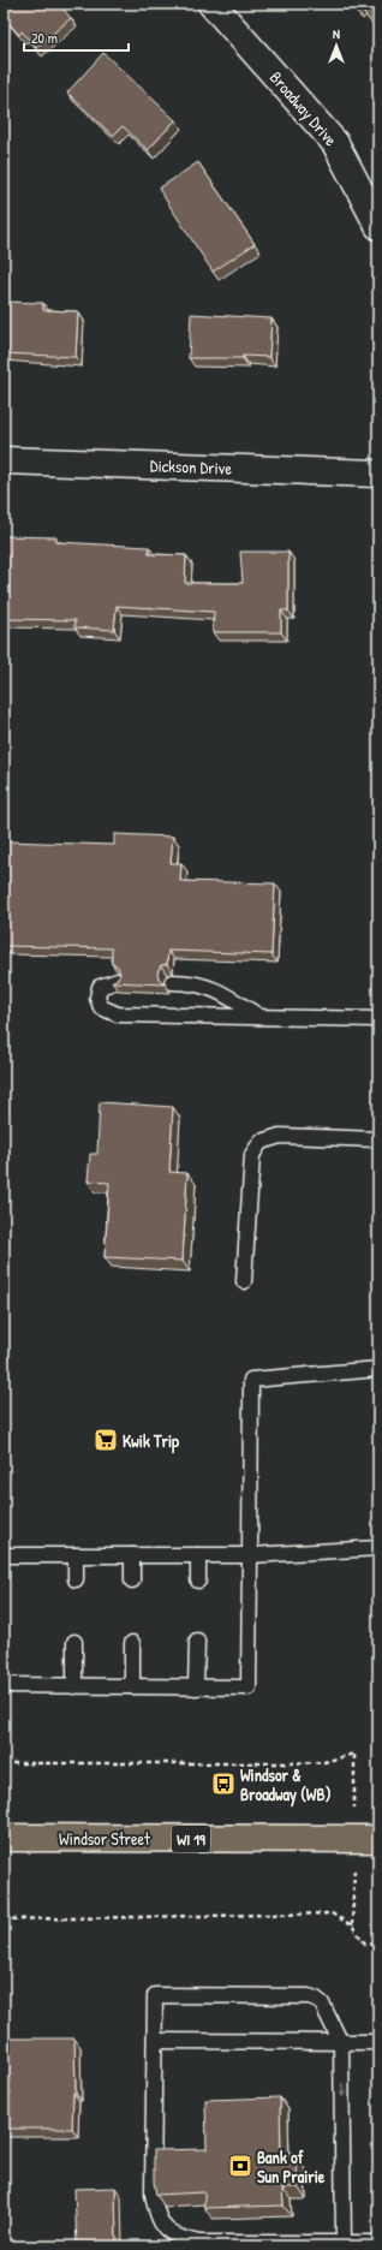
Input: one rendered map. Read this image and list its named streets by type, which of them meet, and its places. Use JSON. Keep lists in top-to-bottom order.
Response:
{
  "streets": {
    "main road": ["Windsor Street", "WI 19"],
    "street": ["Broadway Drive", "Dickson Drive"]
  },
  "places": {
    "supermarket": ["Kwik Trip"],
    "bus stop": ["Windsor & Broadway (WB)"],
    "bank": ["Bank of Sun Prairie"]
  },
  "scale_bar": "20 m",
  "north": "top"
}
